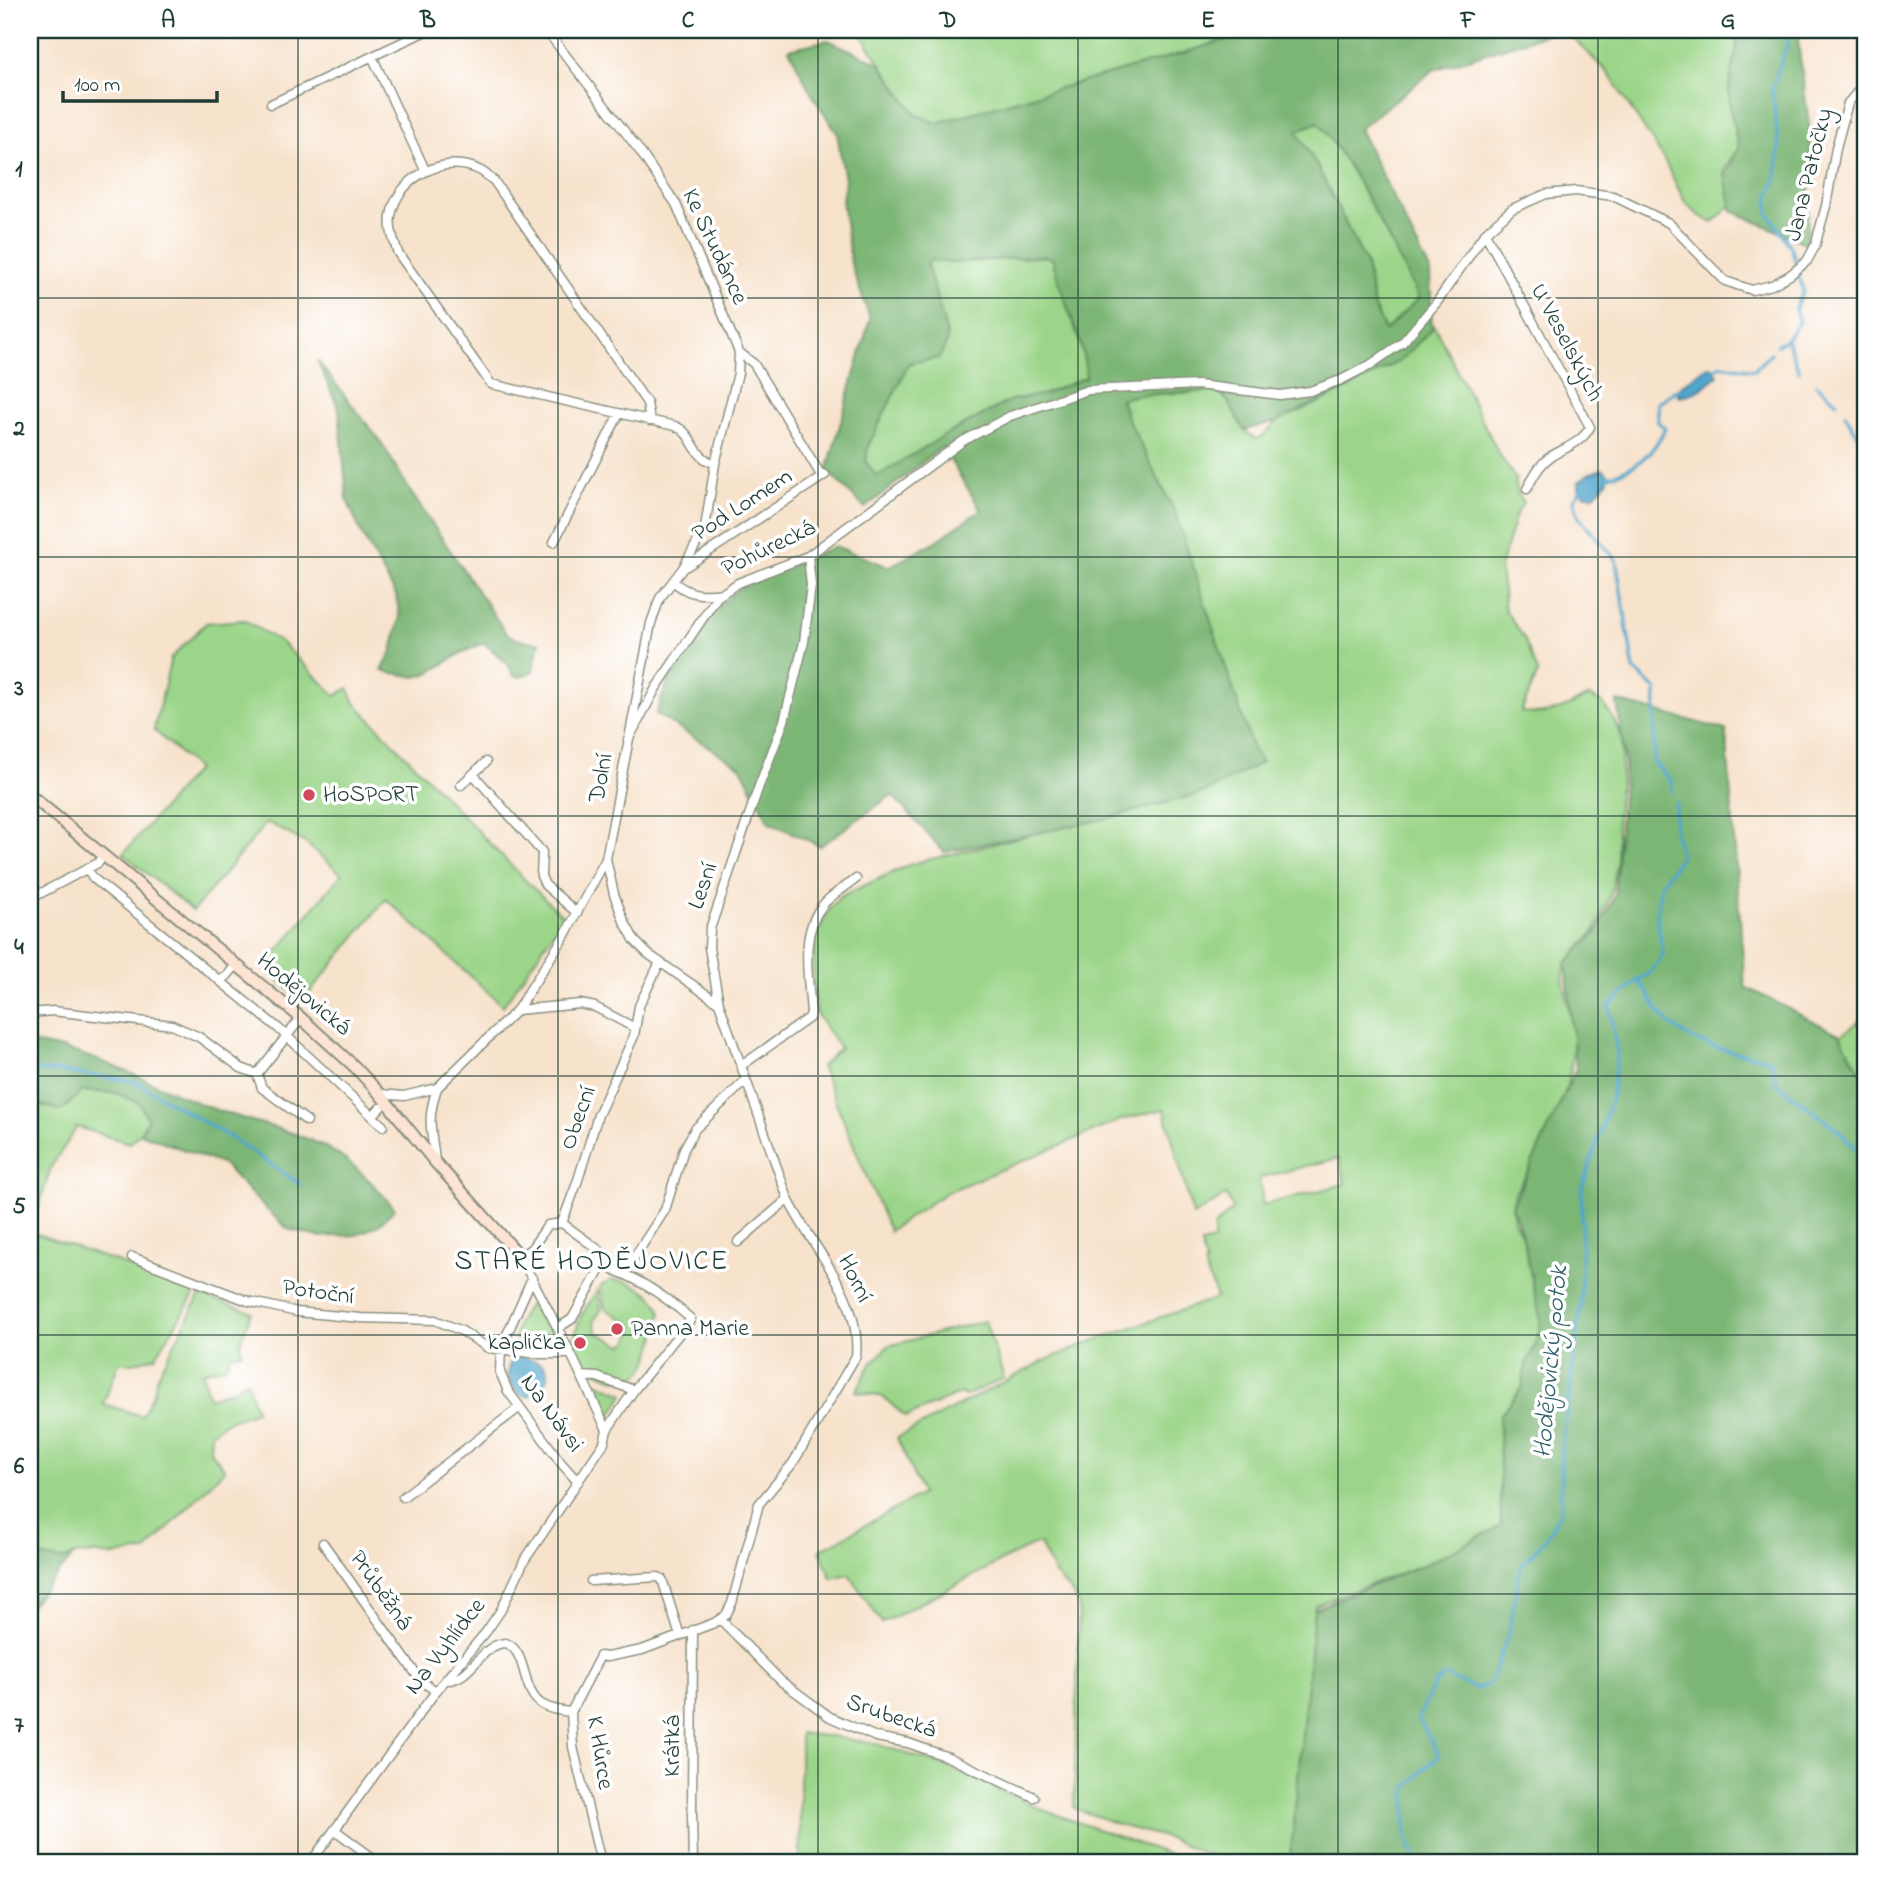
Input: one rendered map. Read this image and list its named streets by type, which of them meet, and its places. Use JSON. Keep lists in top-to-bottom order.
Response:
{
  "streets": {
    "street": [
      "Jana Patočky",
      "Ke Studánce",
      "U Veselských",
      "Pod Lomem",
      "Pohůrecká",
      "Dolní",
      "Lesní",
      "Hodějovická",
      "Obecní",
      "Horní",
      "Potoční",
      "Na Návsi",
      "Průběžná",
      "Na Vyhlídce",
      "Srubecká",
      "Krátká",
      "K Hůrce"
    ]
  },
  "crossings": [
    ["Jana Patočky", "Pohůrecká"],
    ["Ke Studánce", "Pod Lomem"],
    ["Ke Studánce", "Dolní"],
    ["U Veselských", "Pohůrecká"],
    ["Pod Lomem", "Dolní"],
    ["Pohůrecká", "Dolní"],
    ["Pohůrecká", "Lesní"],
    ["Lesní", "Horní"],
    ["Hodějovická", "Na Návsi"],
    ["Horní", "Srubecká"],
    ["Potoční", "Na Návsi"],
    ["Na Návsi", "Na Vyhlídce"],
    ["Průběžná", "Na Vyhlídce"]
  ],
  "districts": ["STARÉ HODĚJOVICE"],
  "water": ["Hodějovický potok"],
  "places": ["HoSPORT", "Panna Marie", "kaplička"],
  "scale_bar": "100 m",
  "grid": {
    "columns": [
      "A",
      "B",
      "C",
      "D",
      "E",
      "F",
      "G"
    ],
    "rows": [
      "1",
      "2",
      "3",
      "4",
      "5",
      "6",
      "7"
    ]
  }
}
